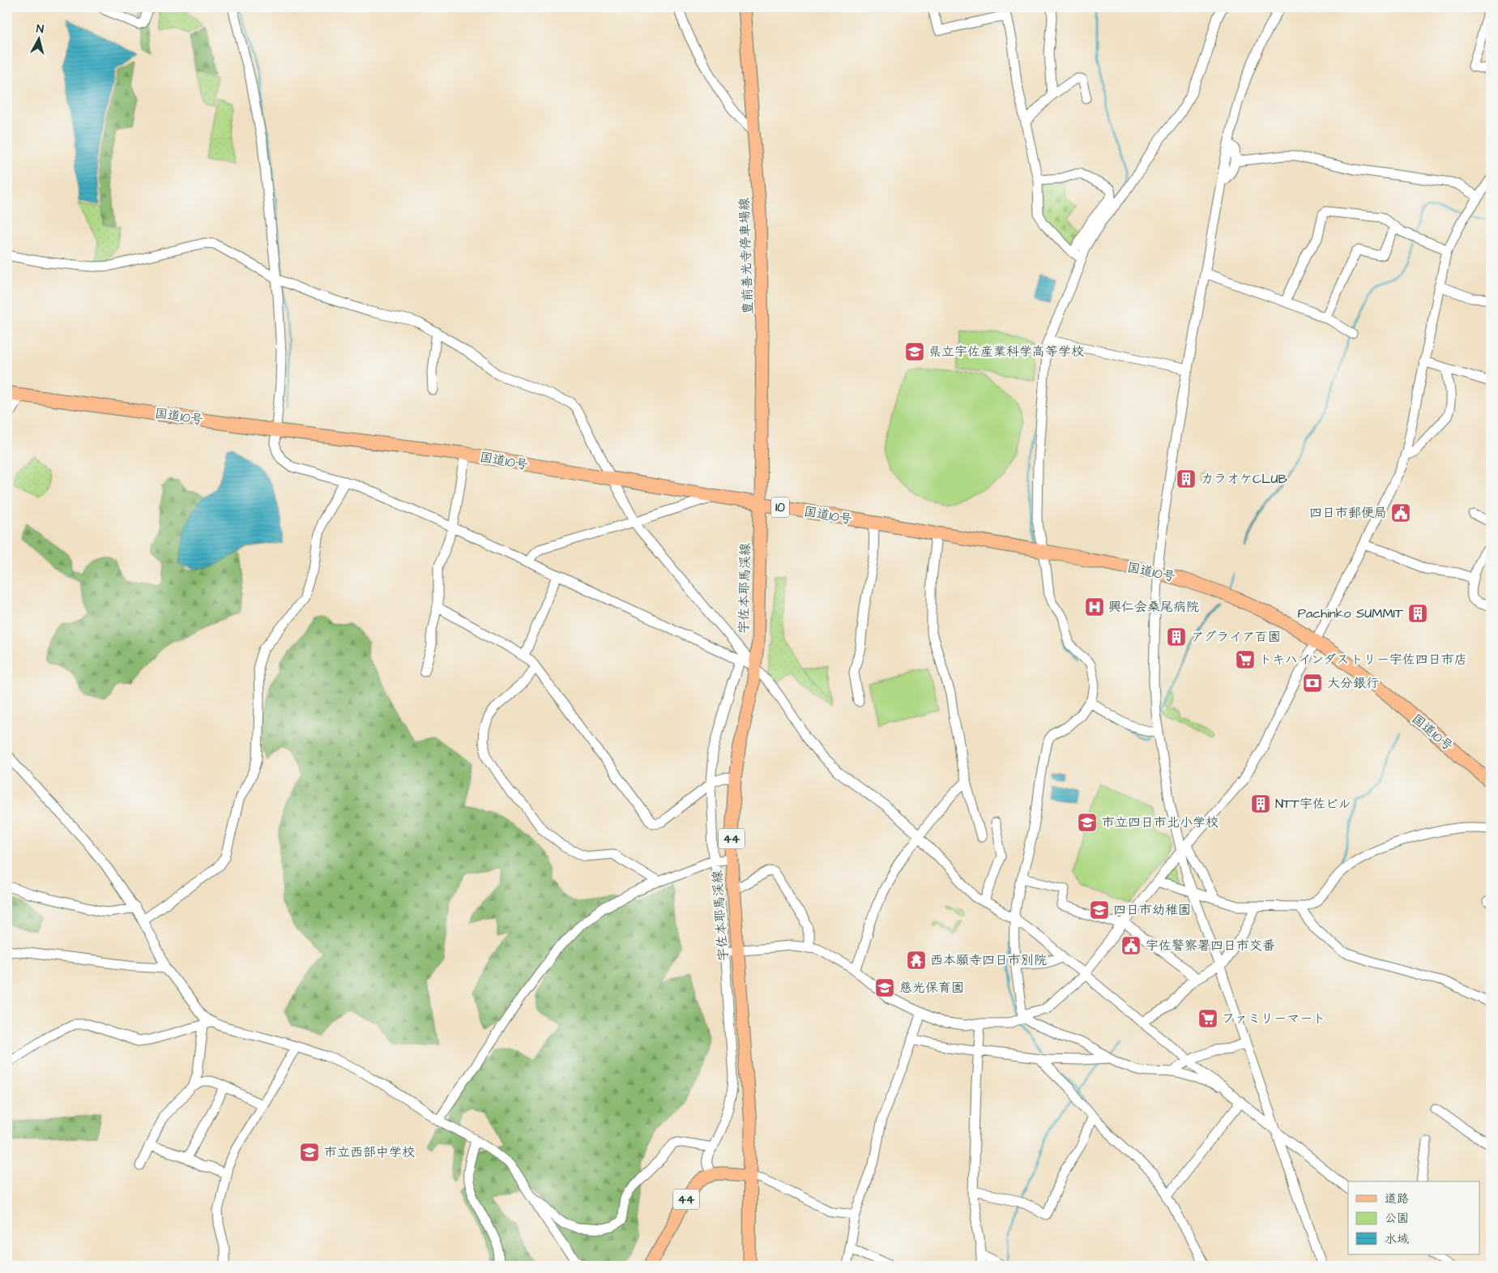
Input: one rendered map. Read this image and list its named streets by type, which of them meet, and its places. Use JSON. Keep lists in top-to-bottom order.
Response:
{
  "streets": {
    "highway": ["国道10号", "10"],
    "main road": ["豊前善光寺停車場線", "宇佐本耶馬渓線", "44"]
  },
  "crossings": [
    ["豊前善光寺停車場線", "国道10号"],
    ["豊前善光寺停車場線", "宇佐本耶馬渓線"],
    ["国道10号", "宇佐本耶馬渓線"],
    ["宇佐本耶馬渓線", "44"]
  ],
  "places": {
    "school or university": [
      "県立宇佐産業科学高等学校",
      "市立四日市北小学校",
      "四日市幼稚園",
      "慈光保育園",
      "市立西部中学校"
    ],
    "building": [
      "カラオケCLUB",
      "Pachinko SUMMIT",
      "アグライア百園",
      "NTT宇佐ビル"
    ],
    "public building": ["四日市郵便局", "宇佐警察署四日市交番"],
    "hospital": ["興仁会桑尾病院"],
    "supermarket": ["トキハインダストリー宇佐四日市店", "ファミリーマート"],
    "bank": ["大分銀行"],
    "temple": ["西本願寺四日市別院"]
  },
  "legend": ["道路", "公園", "水域"],
  "north": "top"
}
